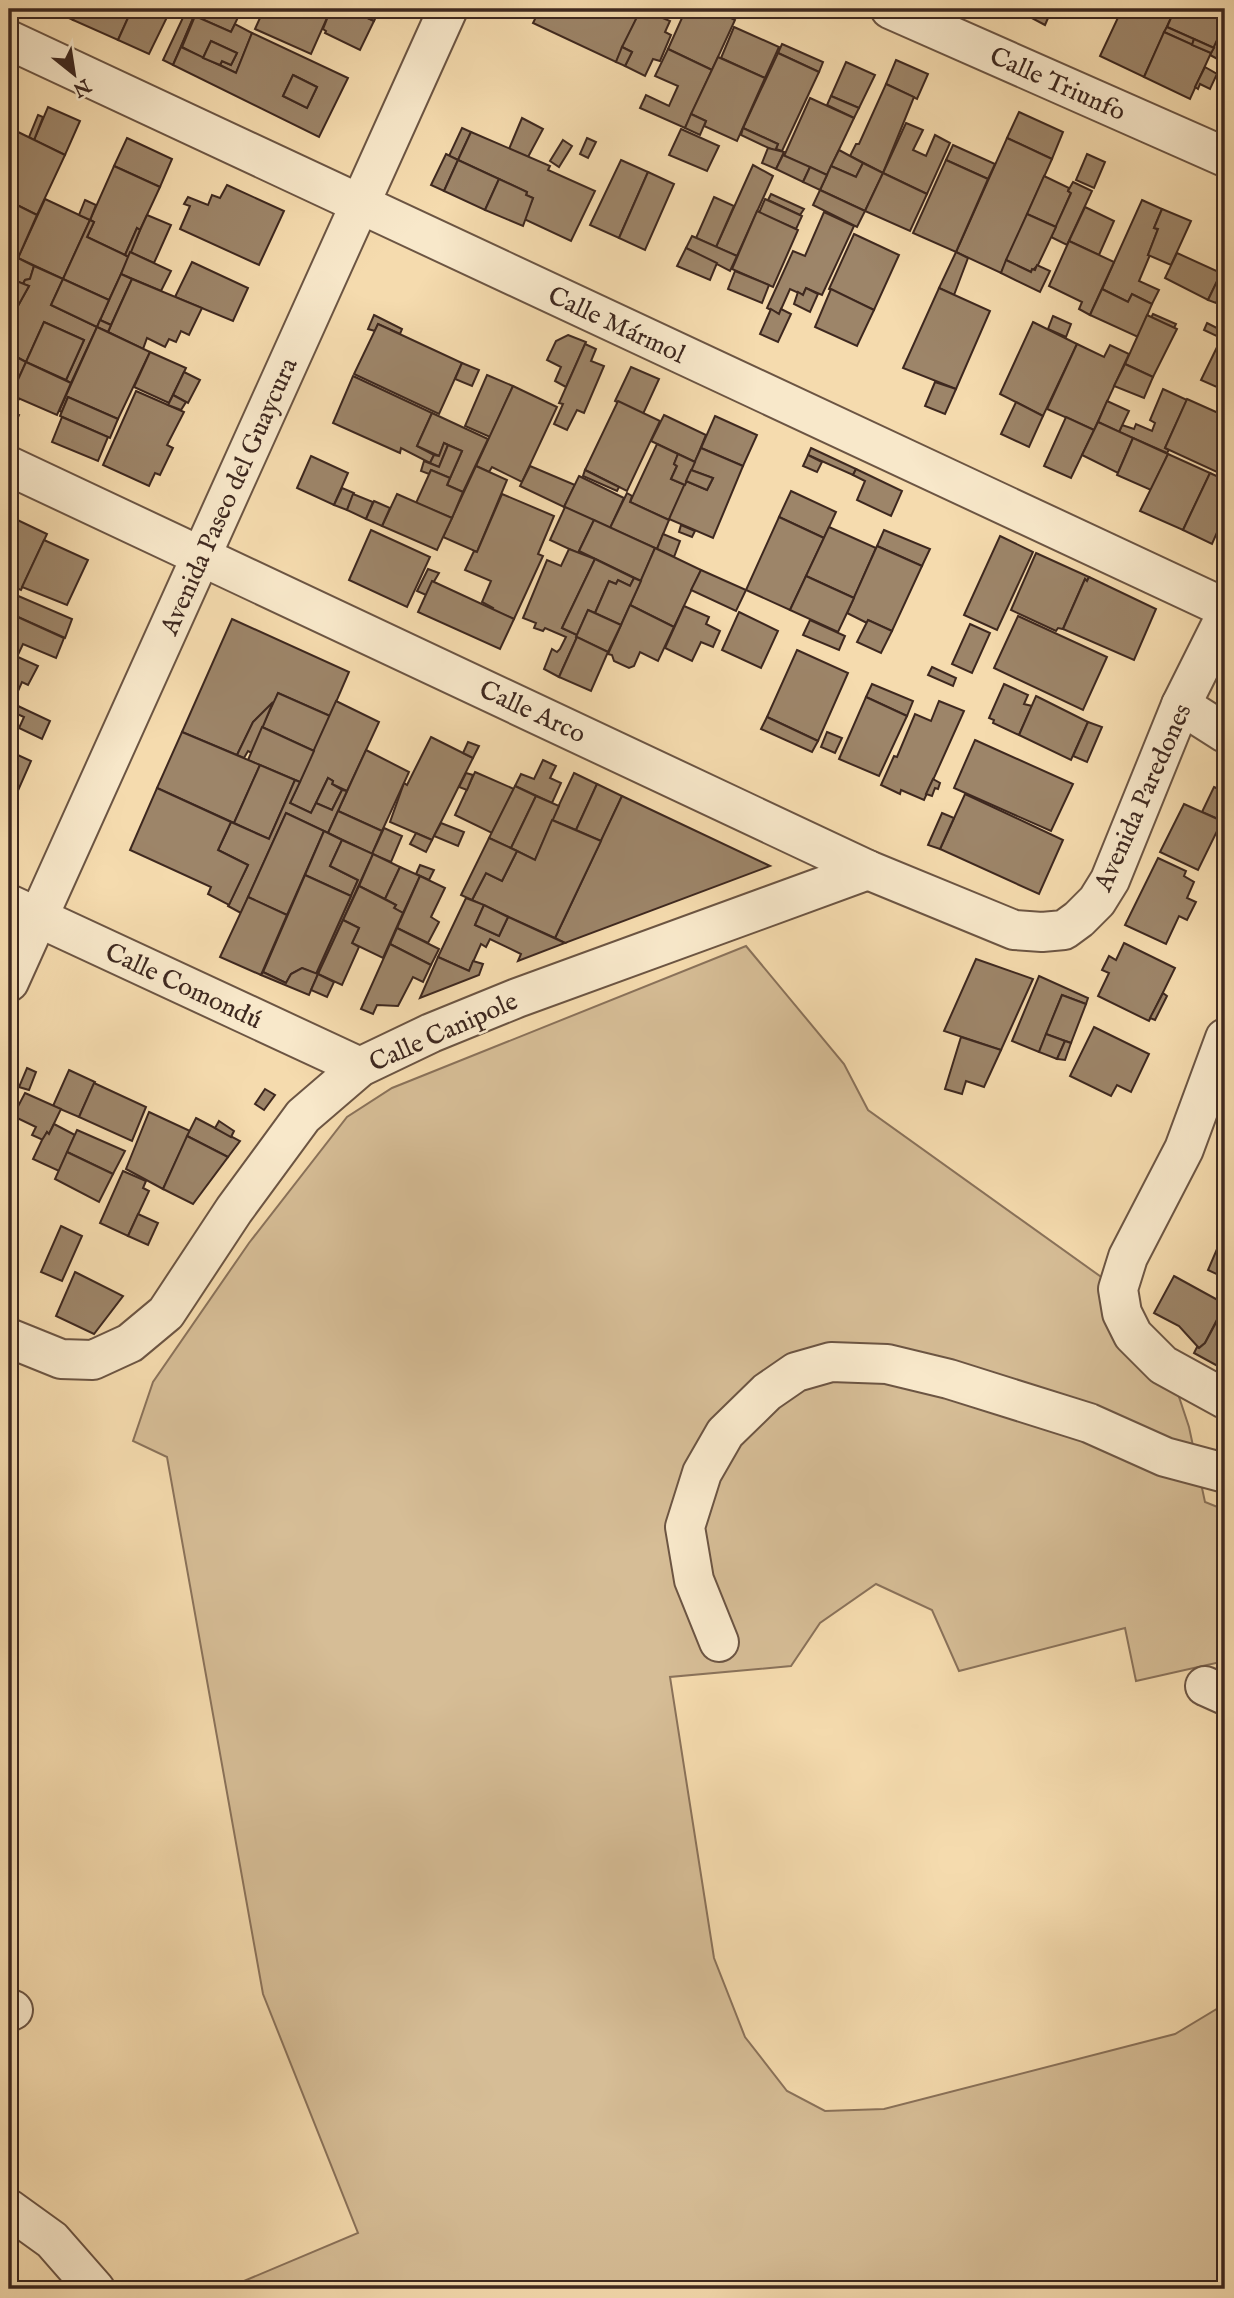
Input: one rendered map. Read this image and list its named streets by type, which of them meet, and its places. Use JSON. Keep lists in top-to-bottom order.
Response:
{
  "streets": {
    "street": [
      "Calle Triunfo",
      "Calle Mármol",
      "Avenida Paseo del Guaycura",
      "Calle Arco",
      "Avenida Paredones",
      "Calle Comondú",
      "Calle Canipole"
    ]
  },
  "crossings": [
    ["Calle Mármol", "Avenida Paseo del Guaycura"],
    ["Avenida Paseo del Guaycura", "Calle Arco"],
    ["Avenida Paseo del Guaycura", "Calle Comondú"],
    ["Calle Arco", "Avenida Paredones"],
    ["Calle Arco", "Calle Canipole"],
    ["Calle Comondú", "Calle Canipole"]
  ],
  "north": "bottom right"
}
